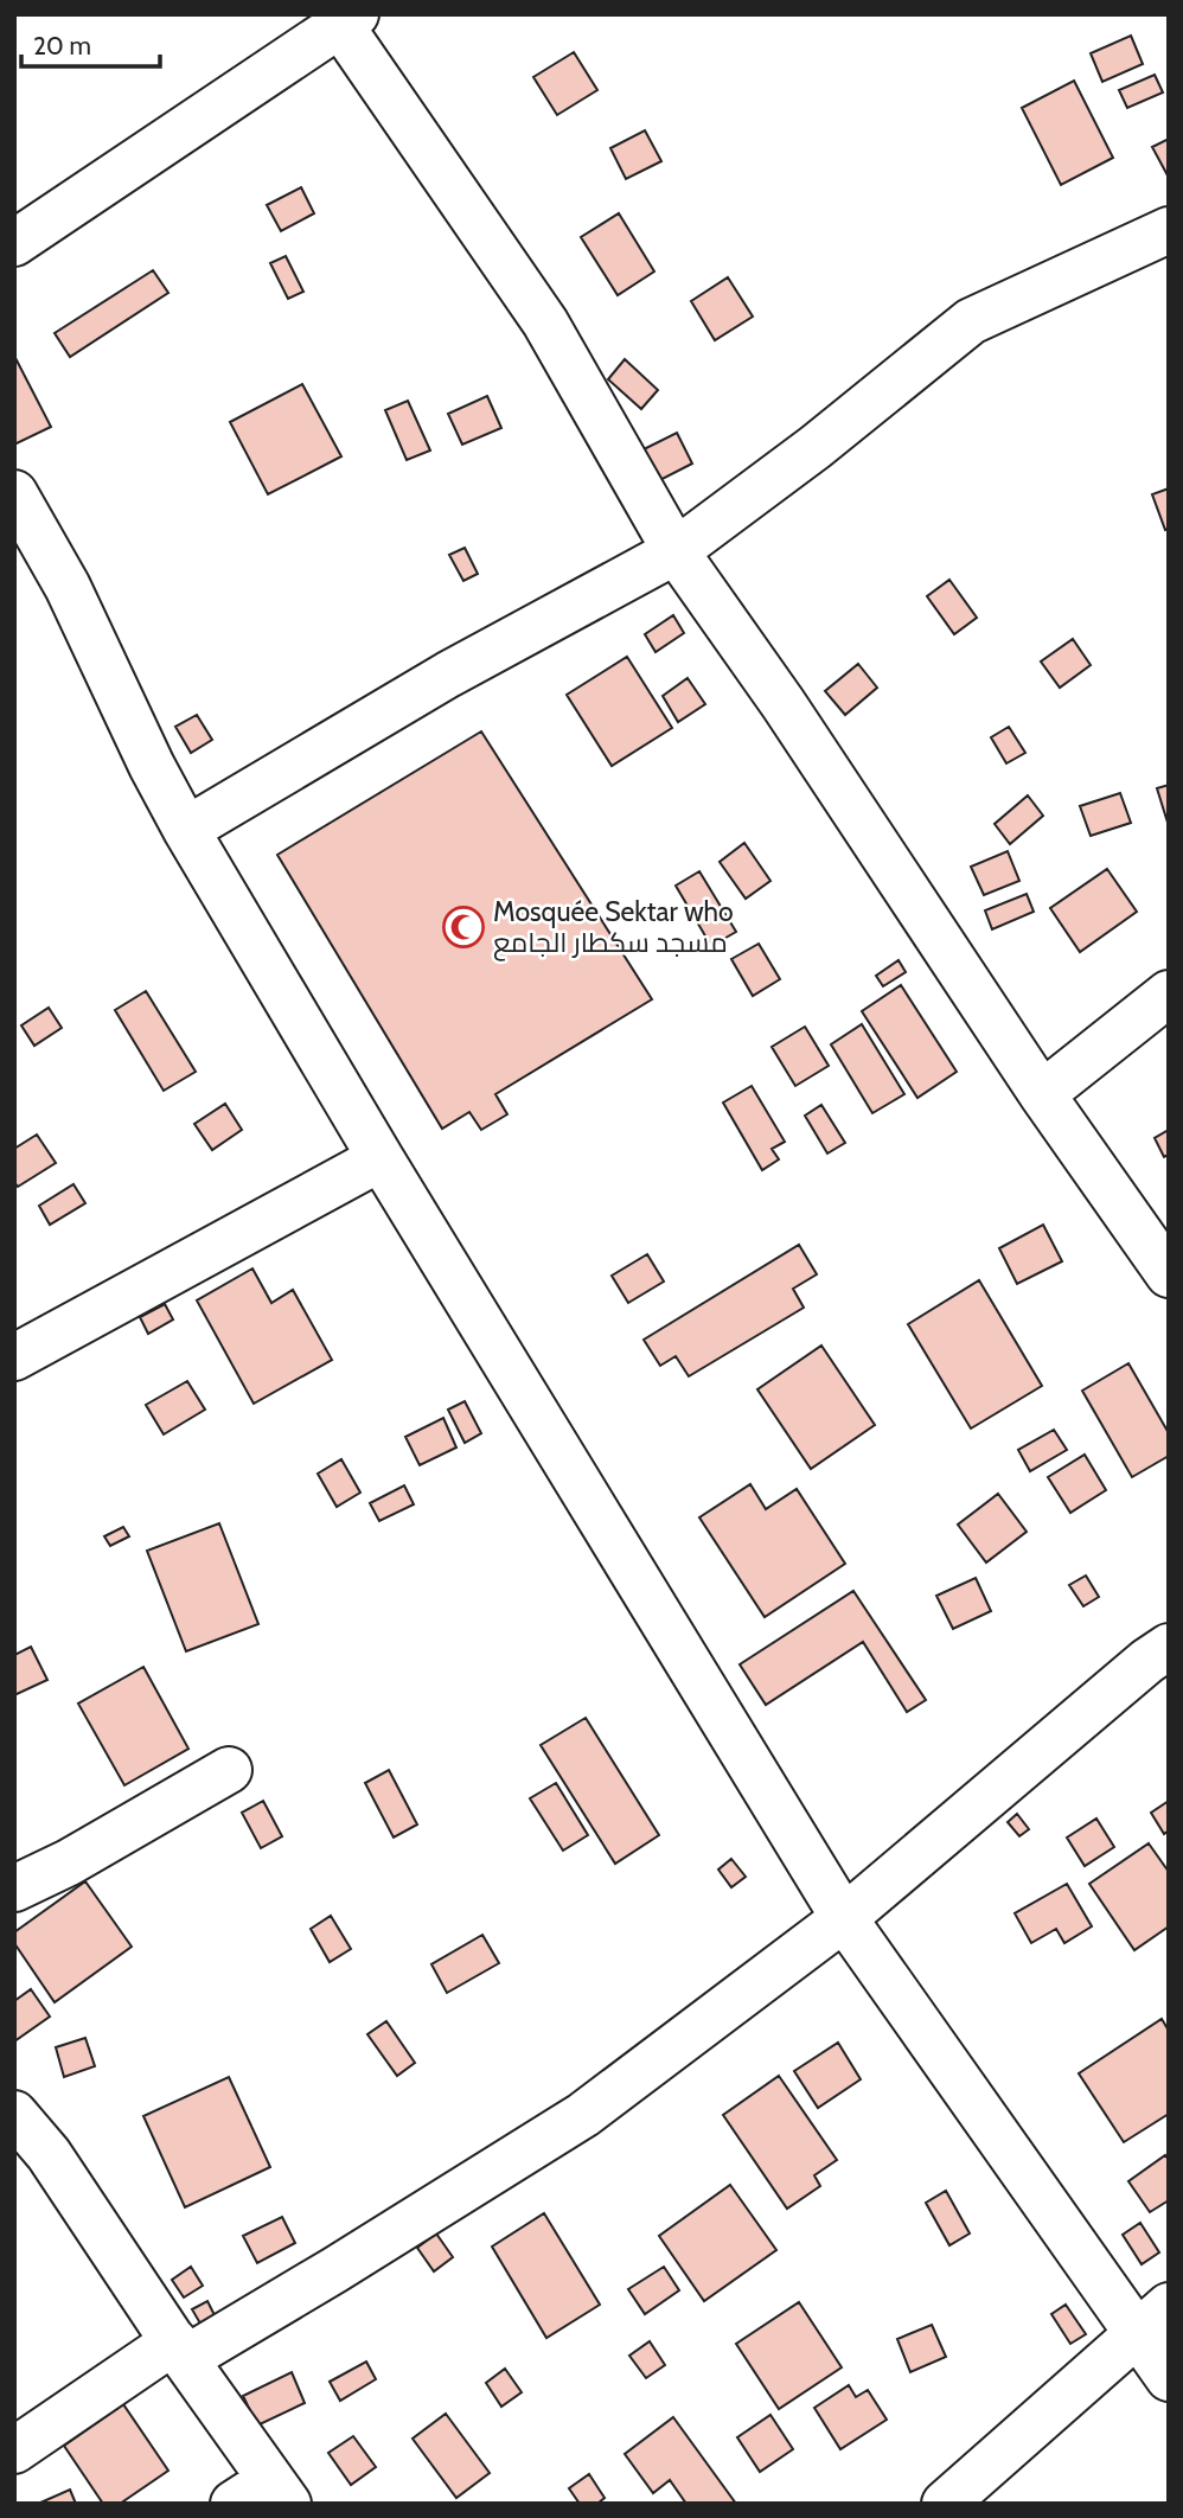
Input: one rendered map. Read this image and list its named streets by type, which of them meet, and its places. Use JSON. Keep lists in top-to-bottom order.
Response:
{
  "places": {
    "mosque": ["Mosquée Sektar who مسجد سكطار الجامع"]
  },
  "scale_bar": "20 m"
}
